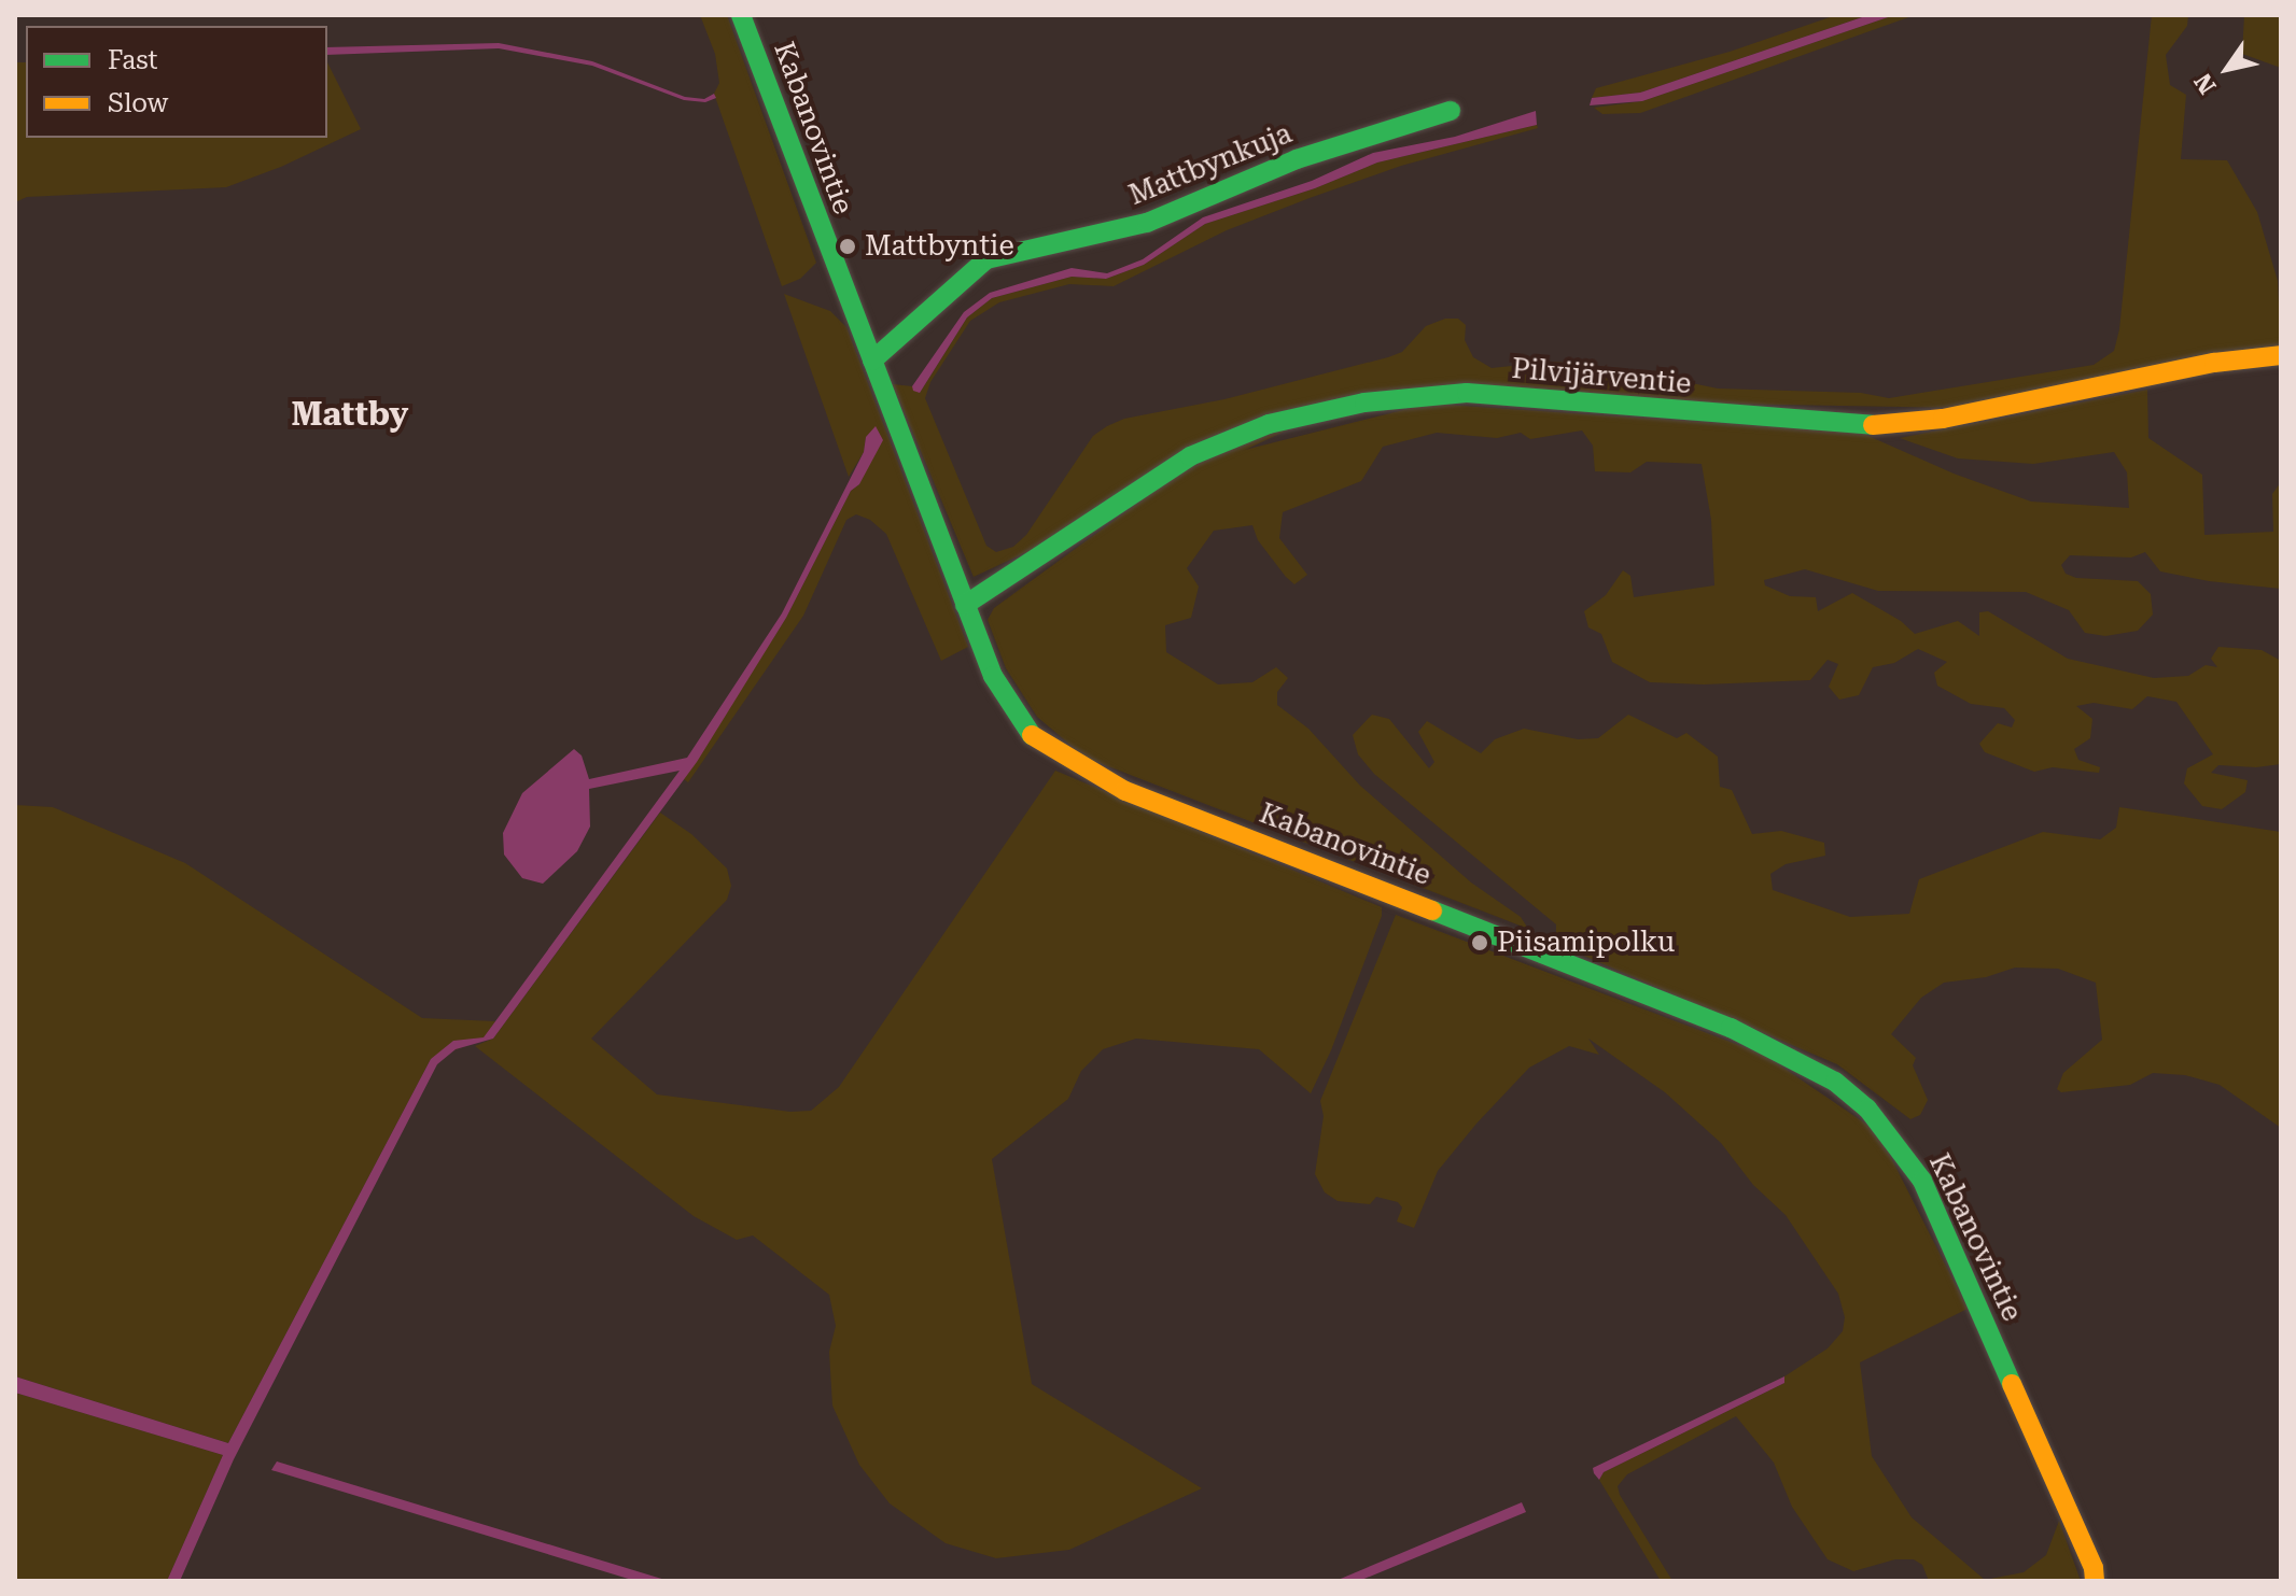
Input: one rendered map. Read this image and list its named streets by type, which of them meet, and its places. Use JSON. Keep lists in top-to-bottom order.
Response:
{
  "streets": {
    "street": ["Kabanovintie", "Mattbynkuja", "Pilvijärventie"]
  },
  "crossings": [
    ["Kabanovintie", "Mattbynkuja"],
    ["Kabanovintie", "Pilvijärventie"]
  ],
  "districts": ["Mattby"],
  "places": ["Mattbyntie", "Piisamipolku"],
  "legend": ["Fast", "Slow"],
  "north": "bottom left"
}
